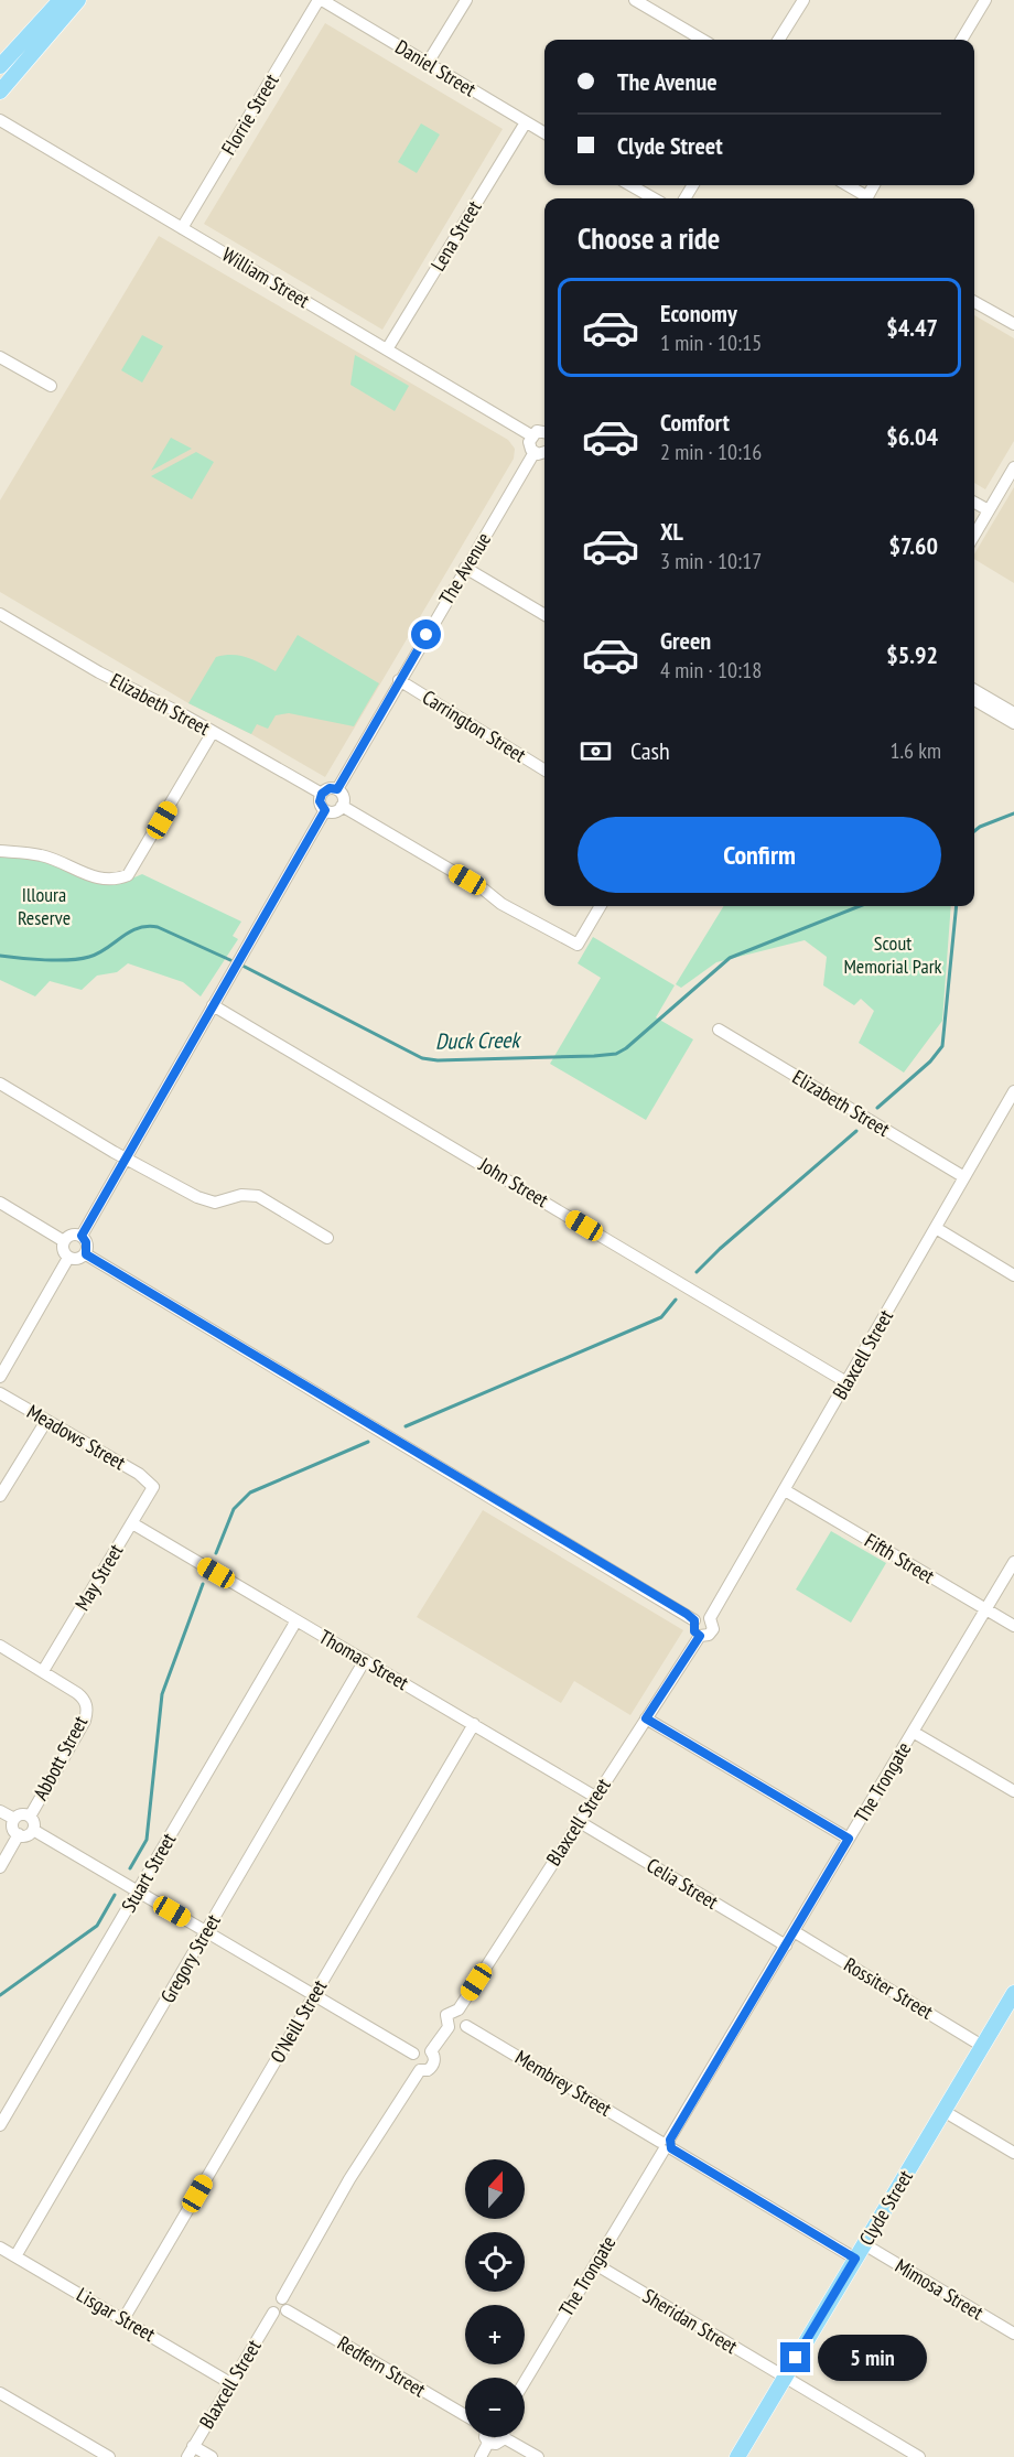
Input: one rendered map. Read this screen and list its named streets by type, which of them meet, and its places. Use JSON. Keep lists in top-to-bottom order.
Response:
{
  "streets": {
    "main road": ["Clyde Street"],
    "street": [
      "Daniel Street",
      "Florrie Street",
      "Lena Street",
      "William Street",
      "The Avenue",
      "Elizabeth Street",
      "Carrington Street",
      "John Street",
      "Blaxcell Street",
      "Meadows Street",
      "Fifth Street",
      "May Street",
      "Thomas Street",
      "Abbott Street",
      "The Trongate",
      "Stuart Street",
      "Celia Street",
      "Gregory Street",
      "Rossiter Street",
      "O'Neill Street",
      "Membrey Street",
      "Mimosa Street",
      "Lisgar Street",
      "Sheridan Street",
      "Redfern Street"
    ]
  },
  "crossings": [
    ["Daniel Street", "Florrie Street"],
    ["Daniel Street", "Lena Street"],
    ["Florrie Street", "William Street"],
    ["Lena Street", "William Street"],
    ["The Avenue", "Elizabeth Street"],
    ["The Avenue", "Carrington Street"],
    ["Elizabeth Street", "Blaxcell Street"],
    ["John Street", "Blaxcell Street"],
    ["Blaxcell Street", "Fifth Street"],
    ["Blaxcell Street", "Thomas Street"],
    ["Blaxcell Street", "Celia Street"],
    ["Blaxcell Street", "Membrey Street"],
    ["Blaxcell Street", "Lisgar Street"],
    ["Blaxcell Street", "Redfern Street"],
    ["Meadows Street", "May Street"],
    ["Fifth Street", "The Trongate"],
    ["May Street", "Thomas Street"],
    ["May Street", "Abbott Street"],
    ["Thomas Street", "Stuart Street"],
    ["Thomas Street", "Gregory Street"],
    ["Thomas Street", "O'Neill Street"],
    ["The Trongate", "Celia Street"],
    ["The Trongate", "Rossiter Street"],
    ["The Trongate", "Membrey Street"],
    ["The Trongate", "Sheridan Street"],
    ["Gregory Street", "Lisgar Street"],
    ["Rossiter Street", "Clyde Street"],
    ["O'Neill Street", "Lisgar Street"],
    ["Membrey Street", "Clyde Street"],
    ["Clyde Street", "Mimosa Street"],
    ["Clyde Street", "Sheridan Street"]
  ],
  "water": ["Duck Creek"],
  "parks": ["Illoura Reserve", "Scout Memorial Park"],
  "north": "top",
  "page": {
    "banner": ["The Avenue", "Clyde Street"],
    "heading": "Choose a ride",
    "list": [
      {
        "name": "Economy",
        "note": "1 min · 10:15",
        "value": "$4.47"
      },
      {
        "name": "Comfort",
        "note": "2 min · 10:16",
        "value": "$6.04"
      },
      {
        "name": "XL",
        "note": "3 min · 10:17",
        "value": "$7.60"
      },
      {
        "name": "Green",
        "note": "4 min · 10:18",
        "value": "$5.92"
      }
    ],
    "pay": ["Cash", "1.6 km"],
    "buttons": "Confirm",
    "map_buttons": ["+", "−"],
    "bubble": "5 min"
  }
}
